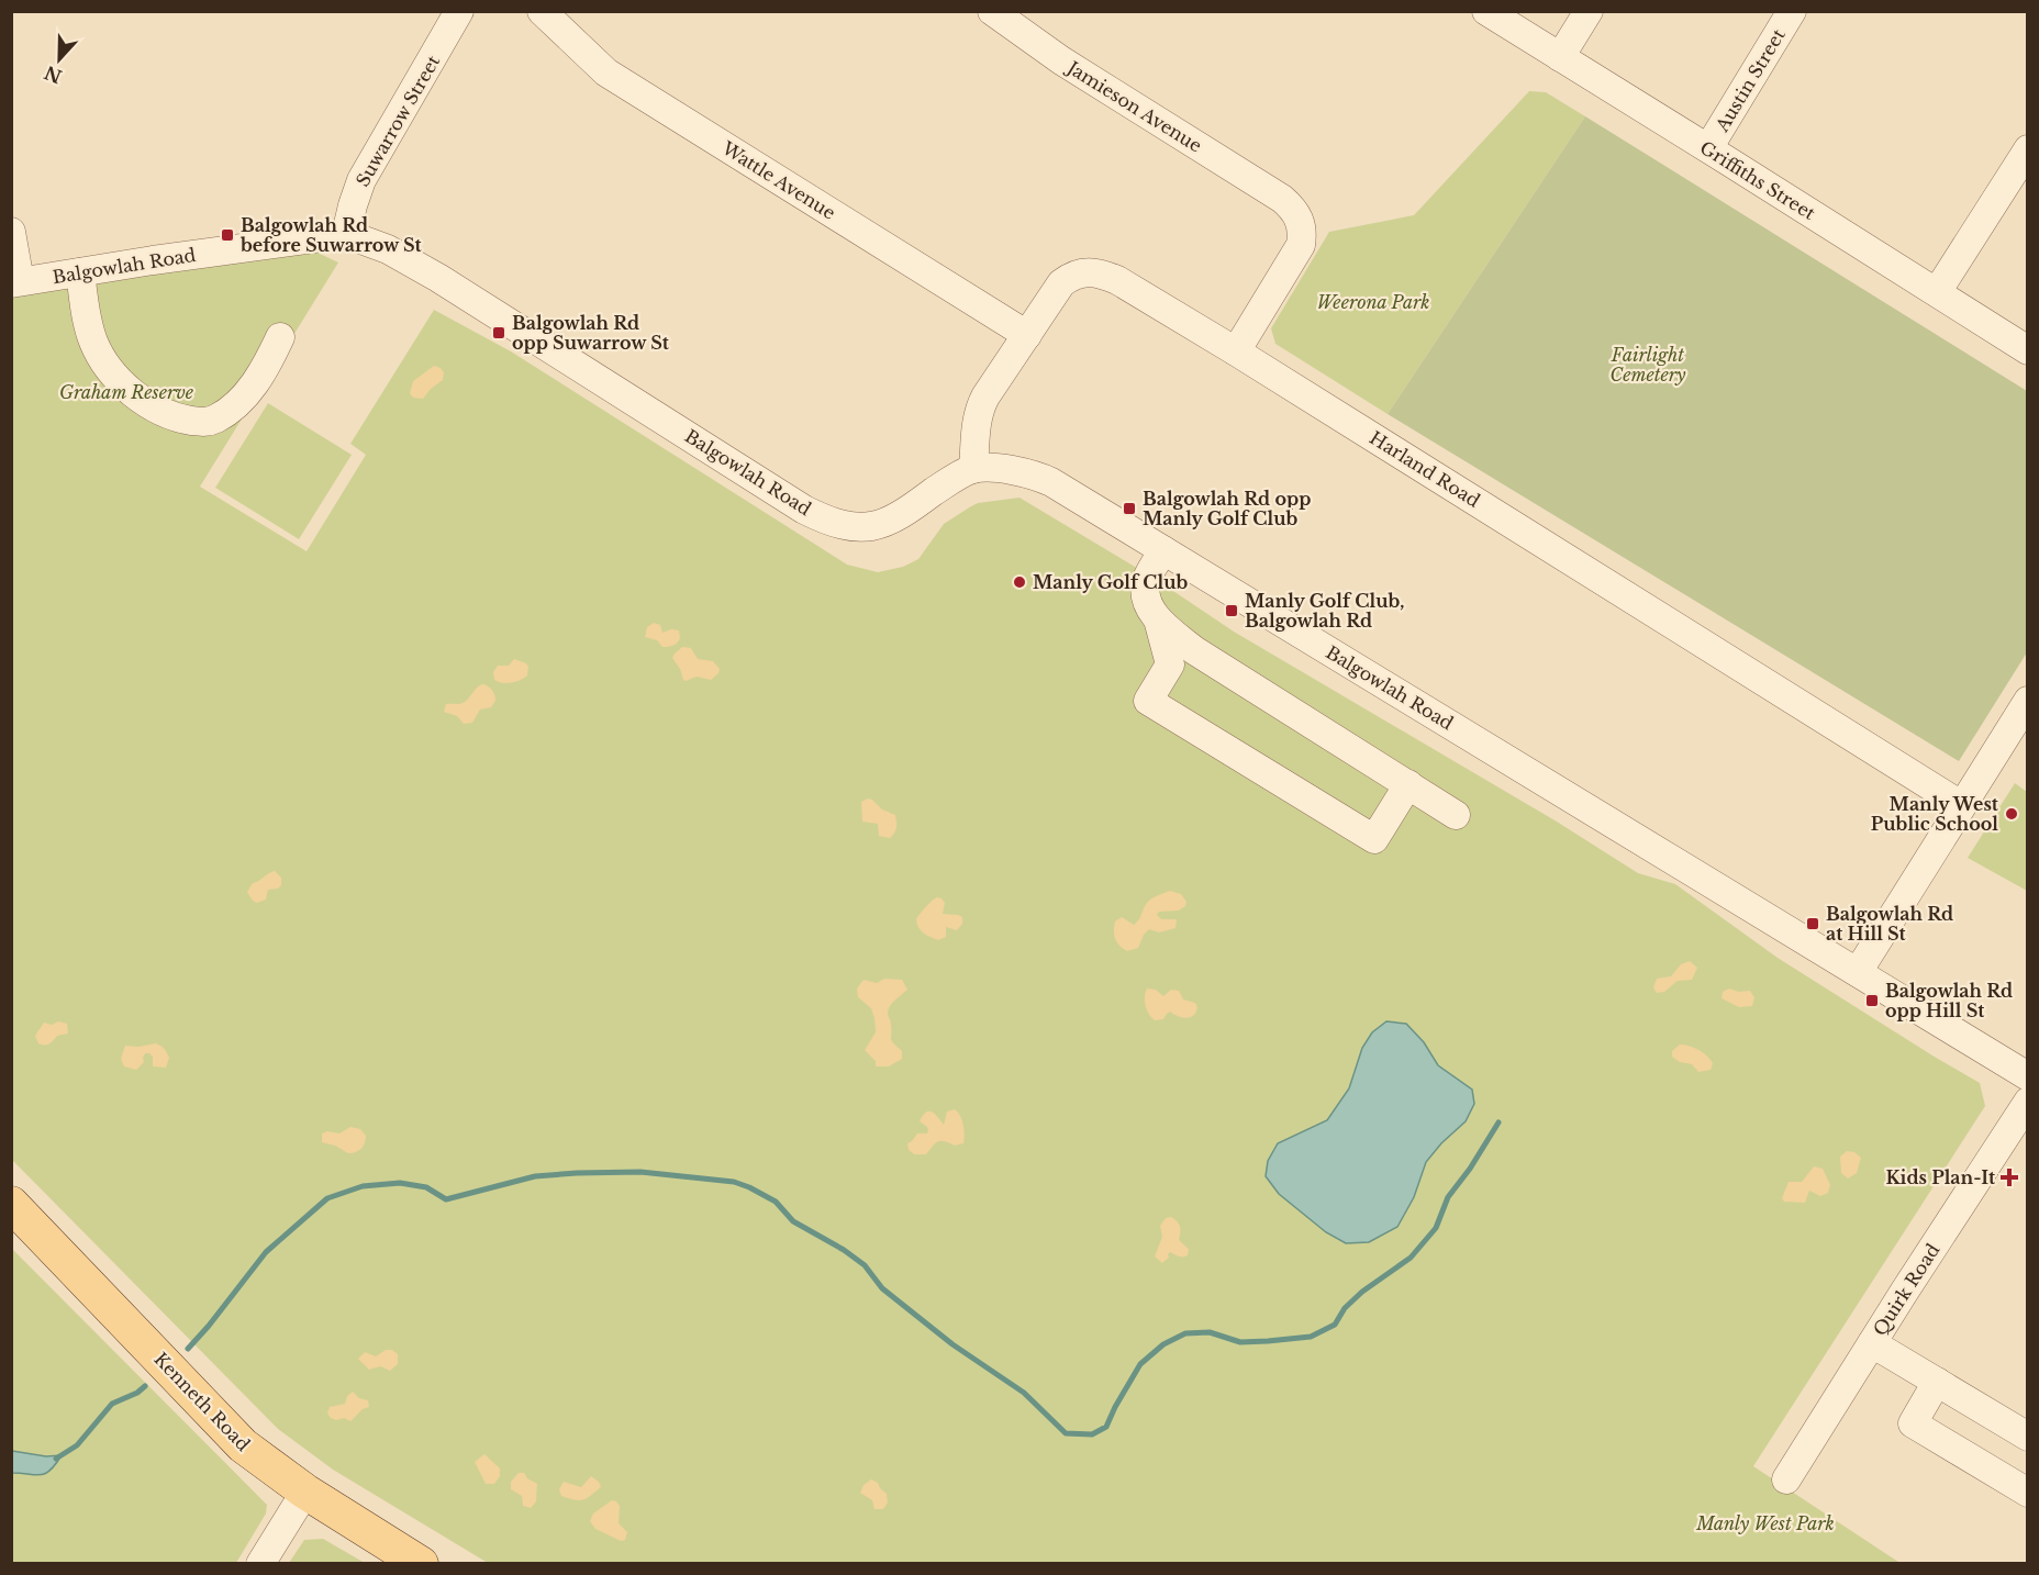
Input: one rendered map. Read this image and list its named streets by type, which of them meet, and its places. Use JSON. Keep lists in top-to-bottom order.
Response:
{
  "streets": {
    "main road": ["Kenneth Road"],
    "street": [
      "Austin Street",
      "Jamieson Avenue",
      "Suwarrow Street",
      "Wattle Avenue",
      "Griffiths Street",
      "Balgowlah Road",
      "Harland Road",
      "Quirk Road"
    ]
  },
  "crossings": [
    ["Austin Street", "Griffiths Street"],
    ["Jamieson Avenue", "Harland Road"],
    ["Suwarrow Street", "Balgowlah Road"],
    ["Wattle Avenue", "Harland Road"],
    ["Balgowlah Road", "Harland Road"]
  ],
  "parks": [
    "Weerona Park",
    "Fairlight Cemetery",
    "Graham Reserve",
    "Manly West Park"
  ],
  "places": {
    "transit": [
      "Balgowlah Rd before Suwarrow St",
      "Balgowlah Rd opp Suwarrow St",
      "Balgowlah Rd opp Manly Golf Club",
      "Manly Golf Club, Balgowlah Rd",
      "Balgowlah Rd at Hill St",
      "Balgowlah Rd opp Hill St"
    ],
    "other": ["Manly Golf Club", "Manly West Public School"],
    "health": ["Kids Plan-It"]
  },
  "north": "bottom"
}
